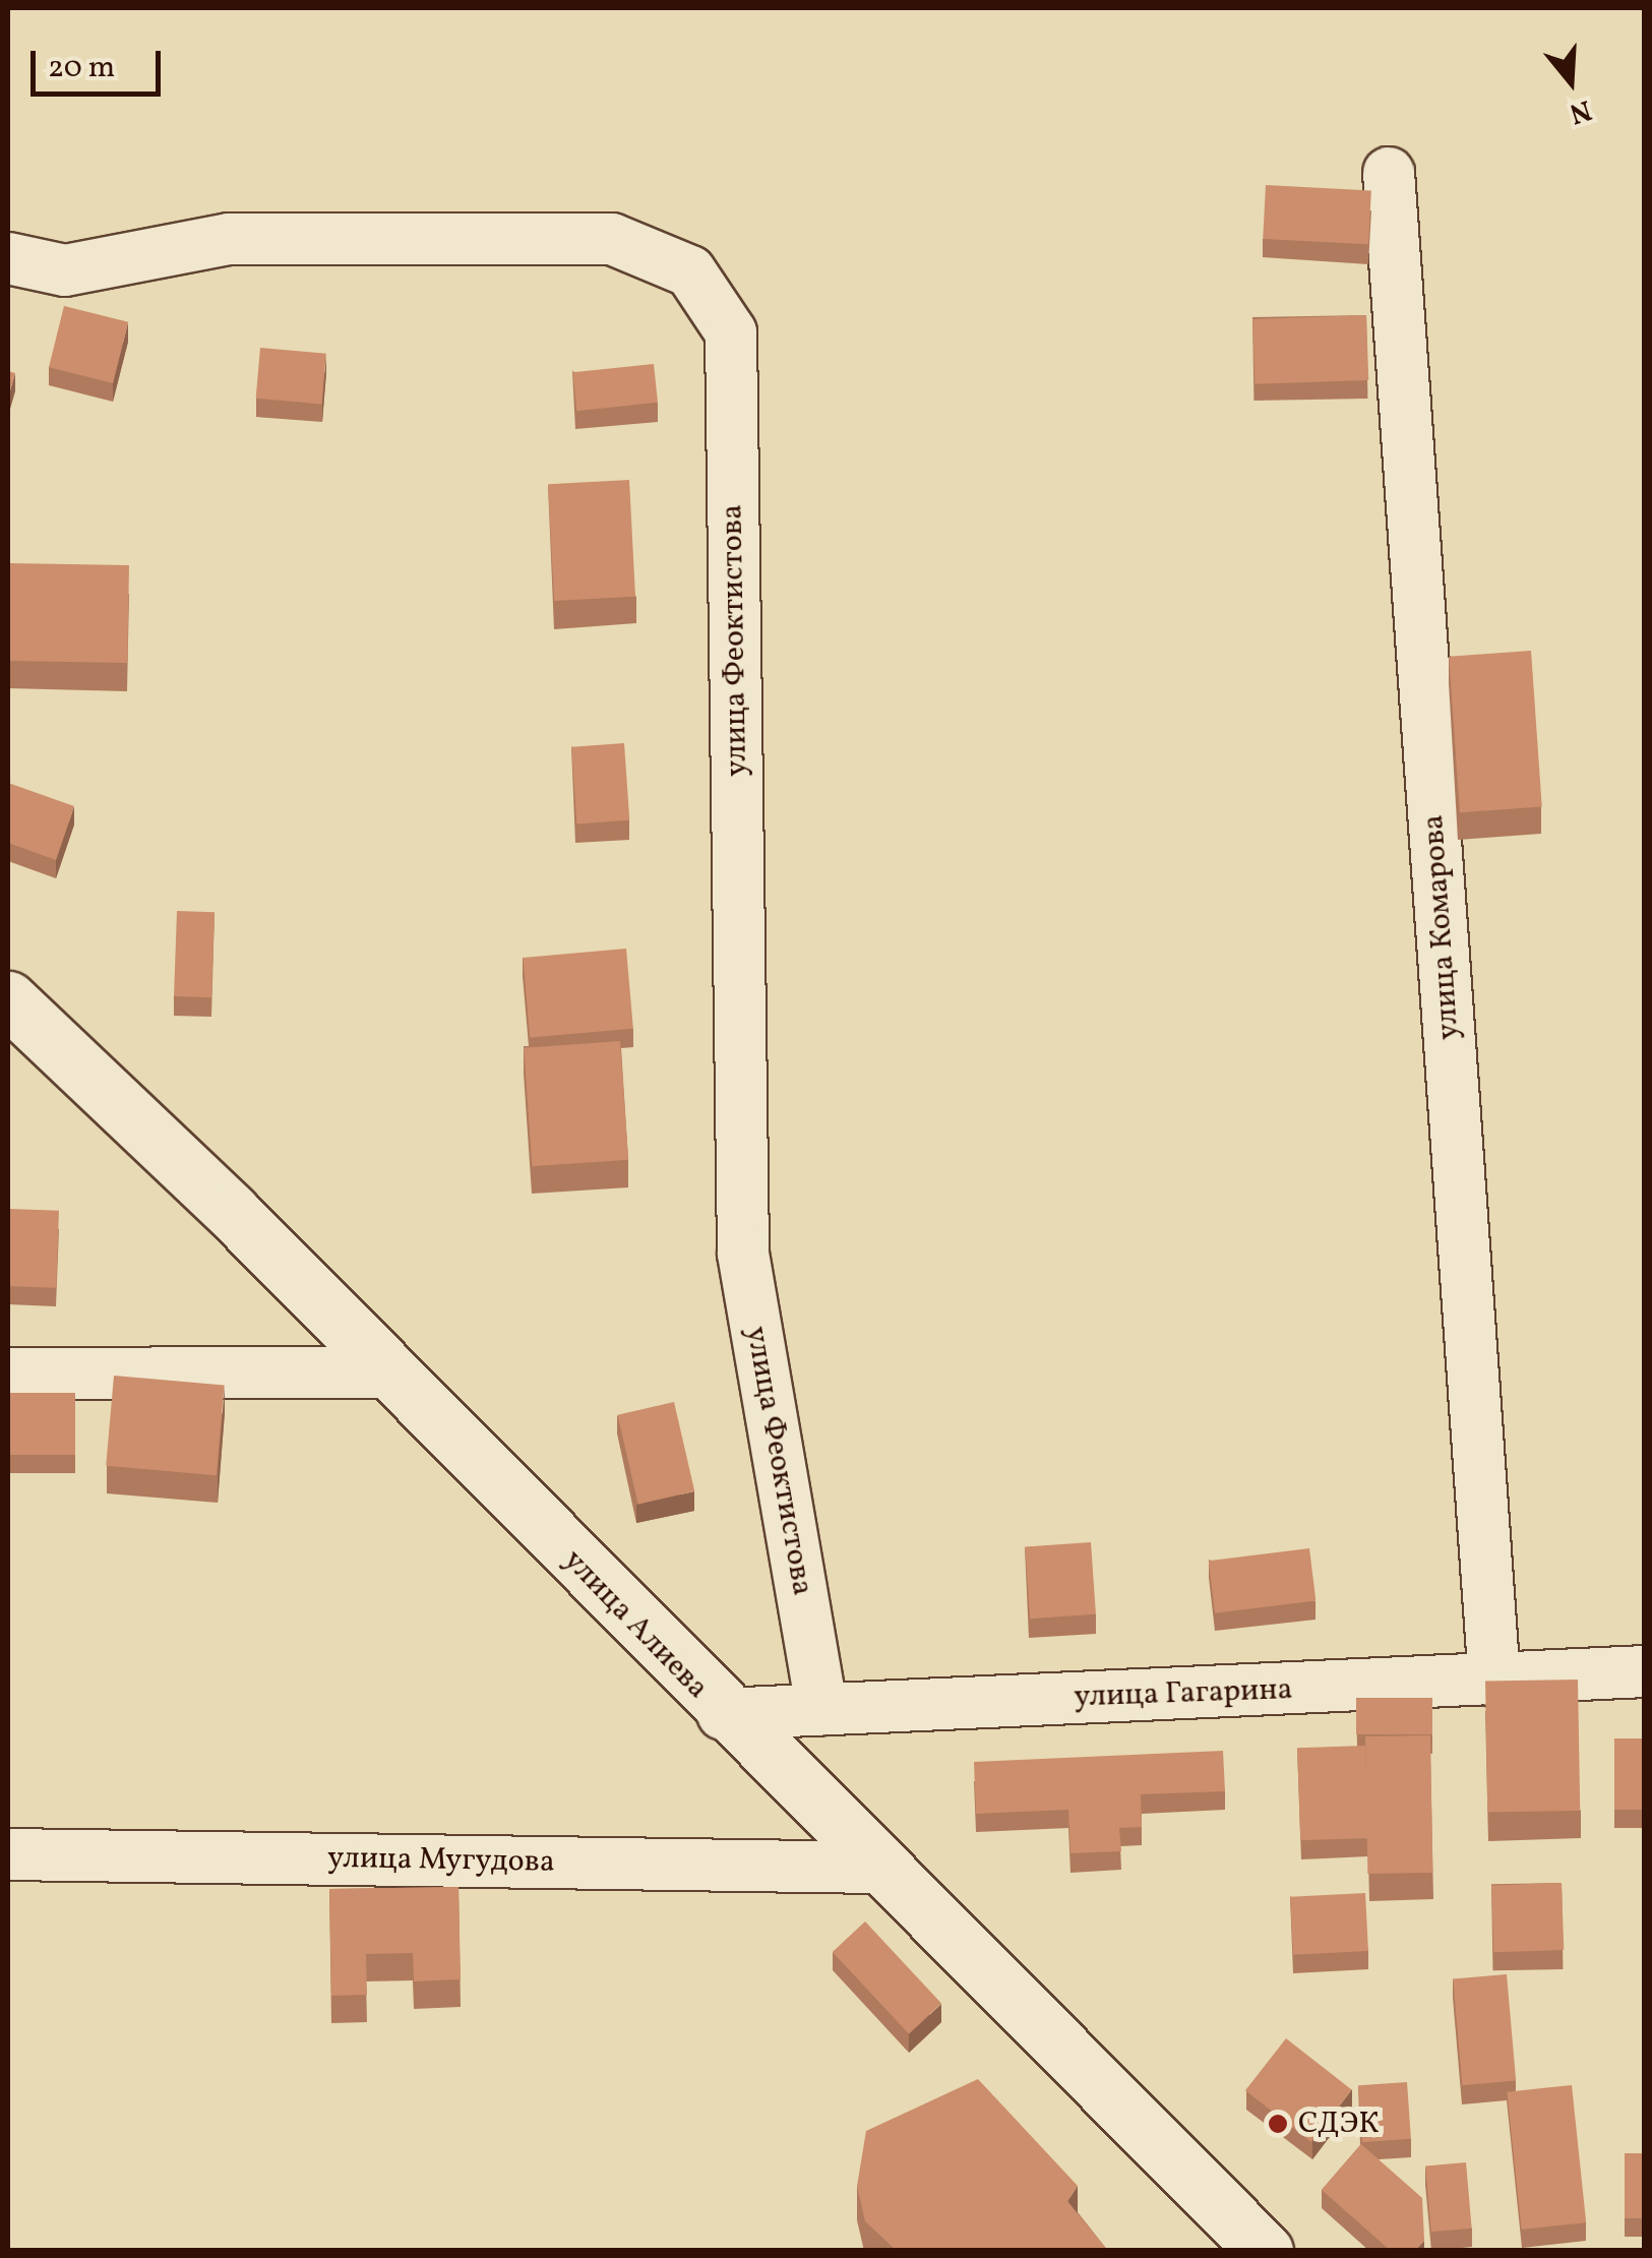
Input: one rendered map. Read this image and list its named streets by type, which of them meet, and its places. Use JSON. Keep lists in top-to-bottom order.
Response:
{
  "streets": {
    "street": [
      "улица Феоктистова",
      "улица Комарова",
      "улица Алиева",
      "улица Гагарина",
      "улица Мугудова"
    ]
  },
  "crossings": [
    ["улица Феоктистова", "улица Гагарина"],
    ["улица Комарова", "улица Гагарина"],
    ["улица Алиева", "улица Гагарина"],
    ["улица Алиева", "улица Мугудова"]
  ],
  "places": ["СДЭК"],
  "scale_bar": "20 m",
  "north": "bottom"
}
